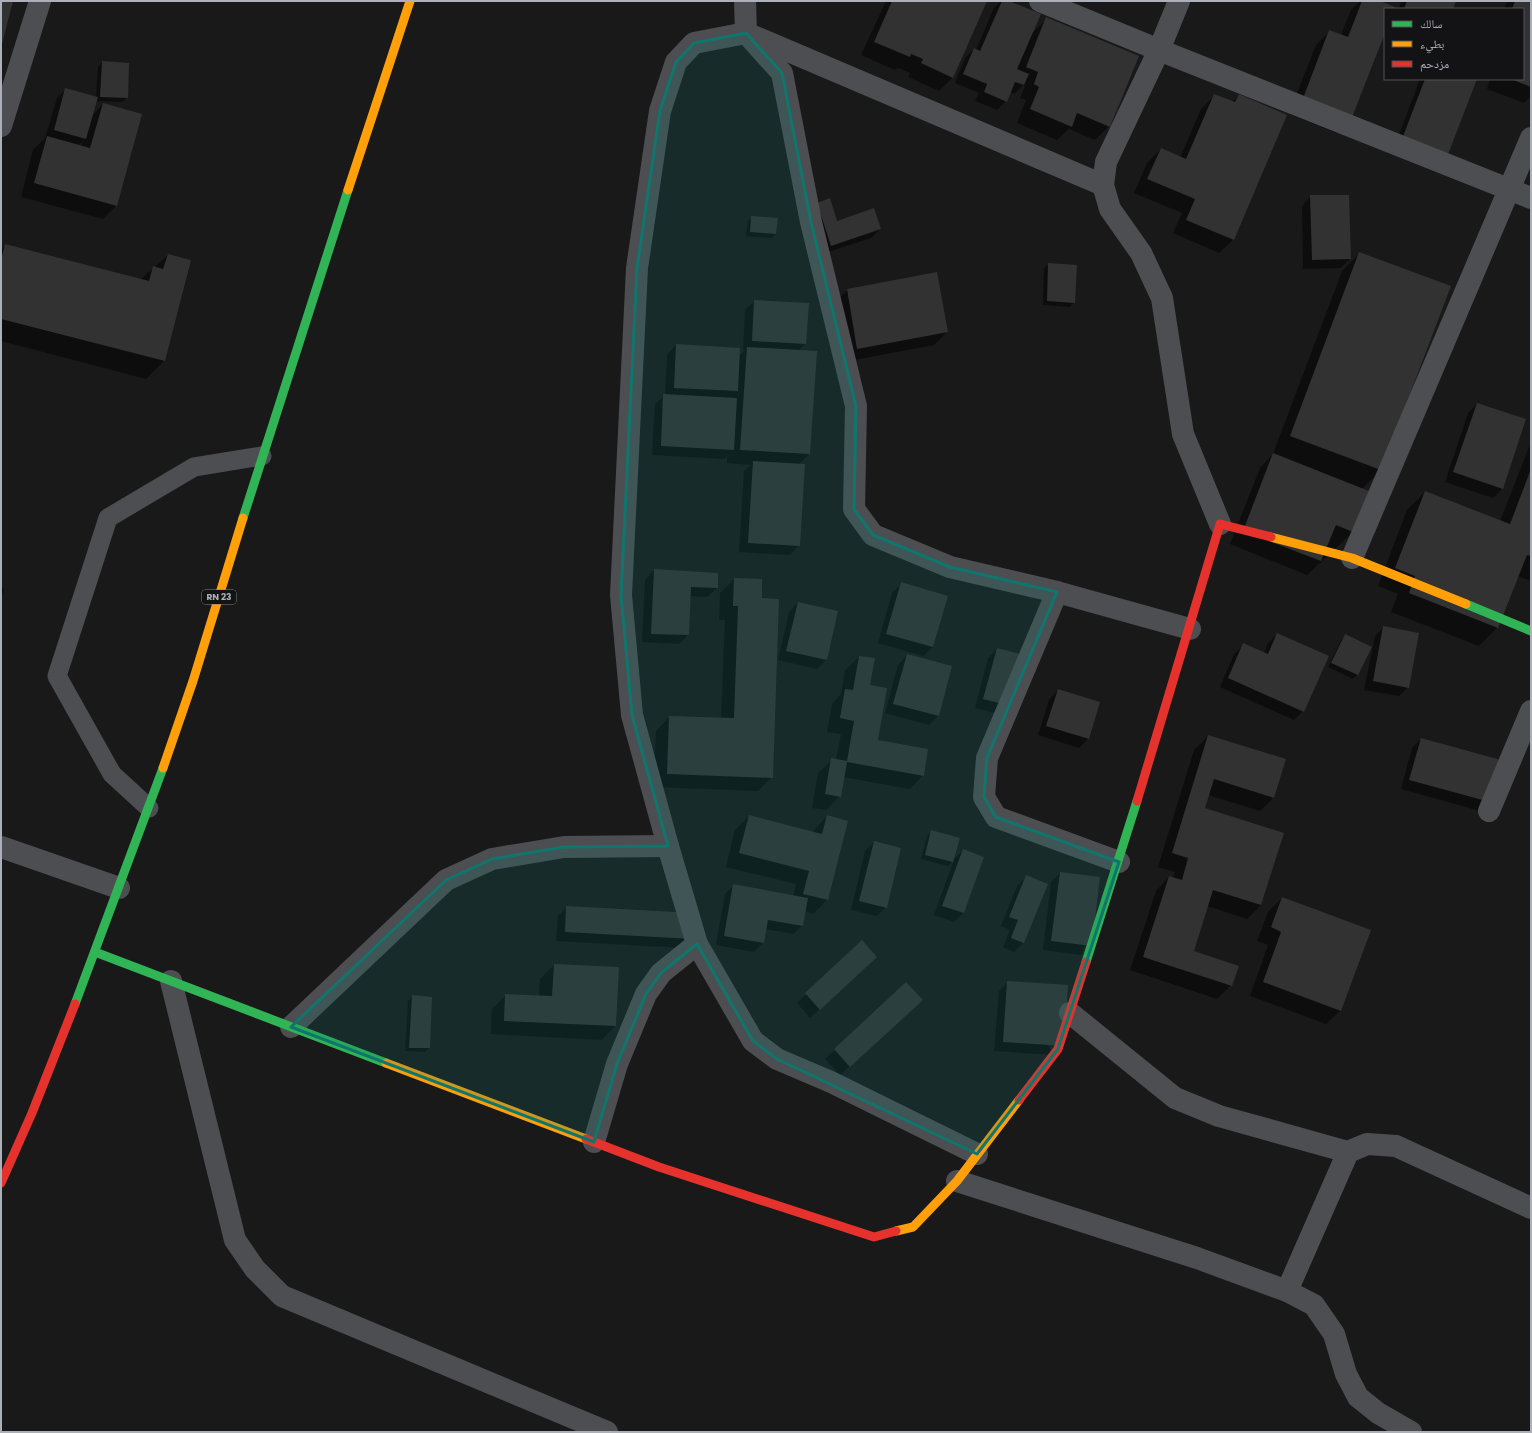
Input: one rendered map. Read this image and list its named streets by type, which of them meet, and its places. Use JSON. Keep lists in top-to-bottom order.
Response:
{
  "streets": {
    "street": ["RN 23"]
  },
  "legend": ["سالك", "بطيء", "مزدحم"]
}
